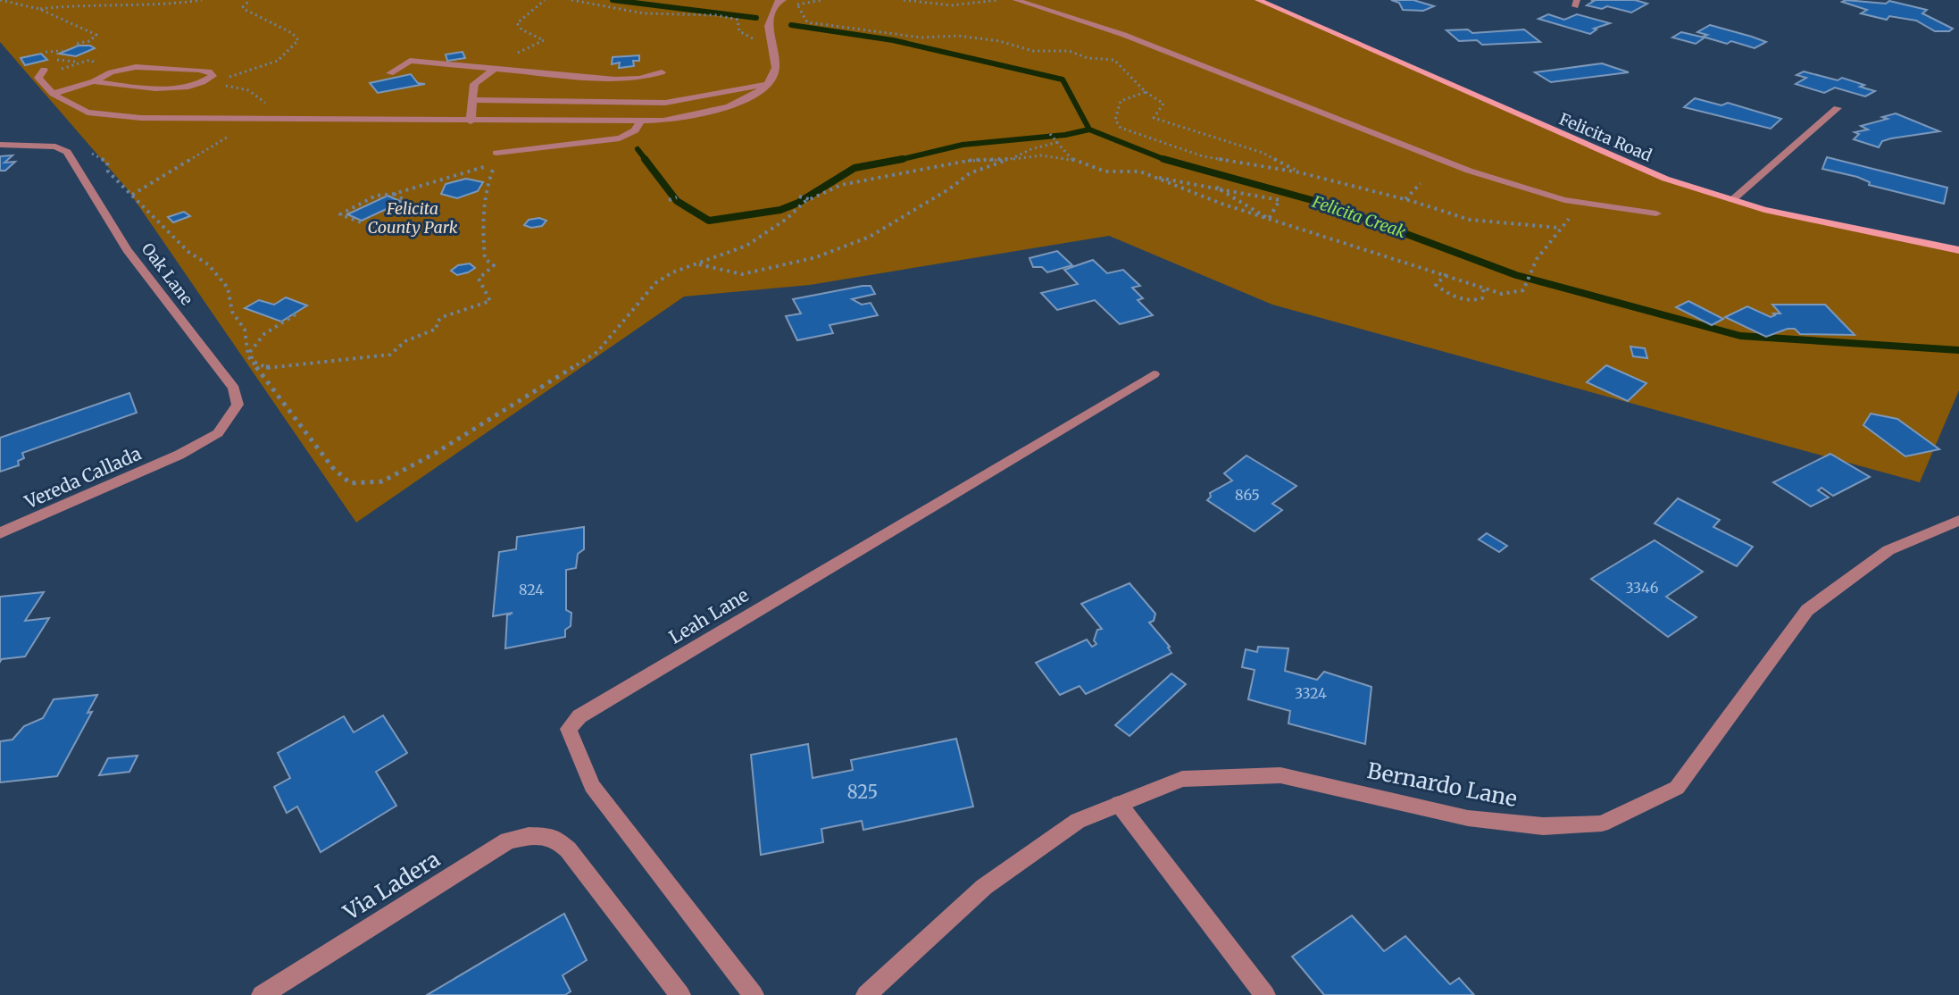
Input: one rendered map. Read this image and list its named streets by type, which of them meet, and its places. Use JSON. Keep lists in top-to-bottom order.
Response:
{
  "streets": {
    "main road": ["Felicita Road"],
    "street": [
      "Oak Lane",
      "Vereda Callada",
      "Leah Lane",
      "Bernardo Lane",
      "Via Ladera"
    ]
  },
  "crossings": [
    ["Oak Lane", "Vereda Callada"]
  ],
  "water": ["Felicita Creak"],
  "parks": ["Felicita County Park"],
  "house_numbers": [
    "865",
    "3346",
    "824",
    "3324",
    "825"
  ]
}
